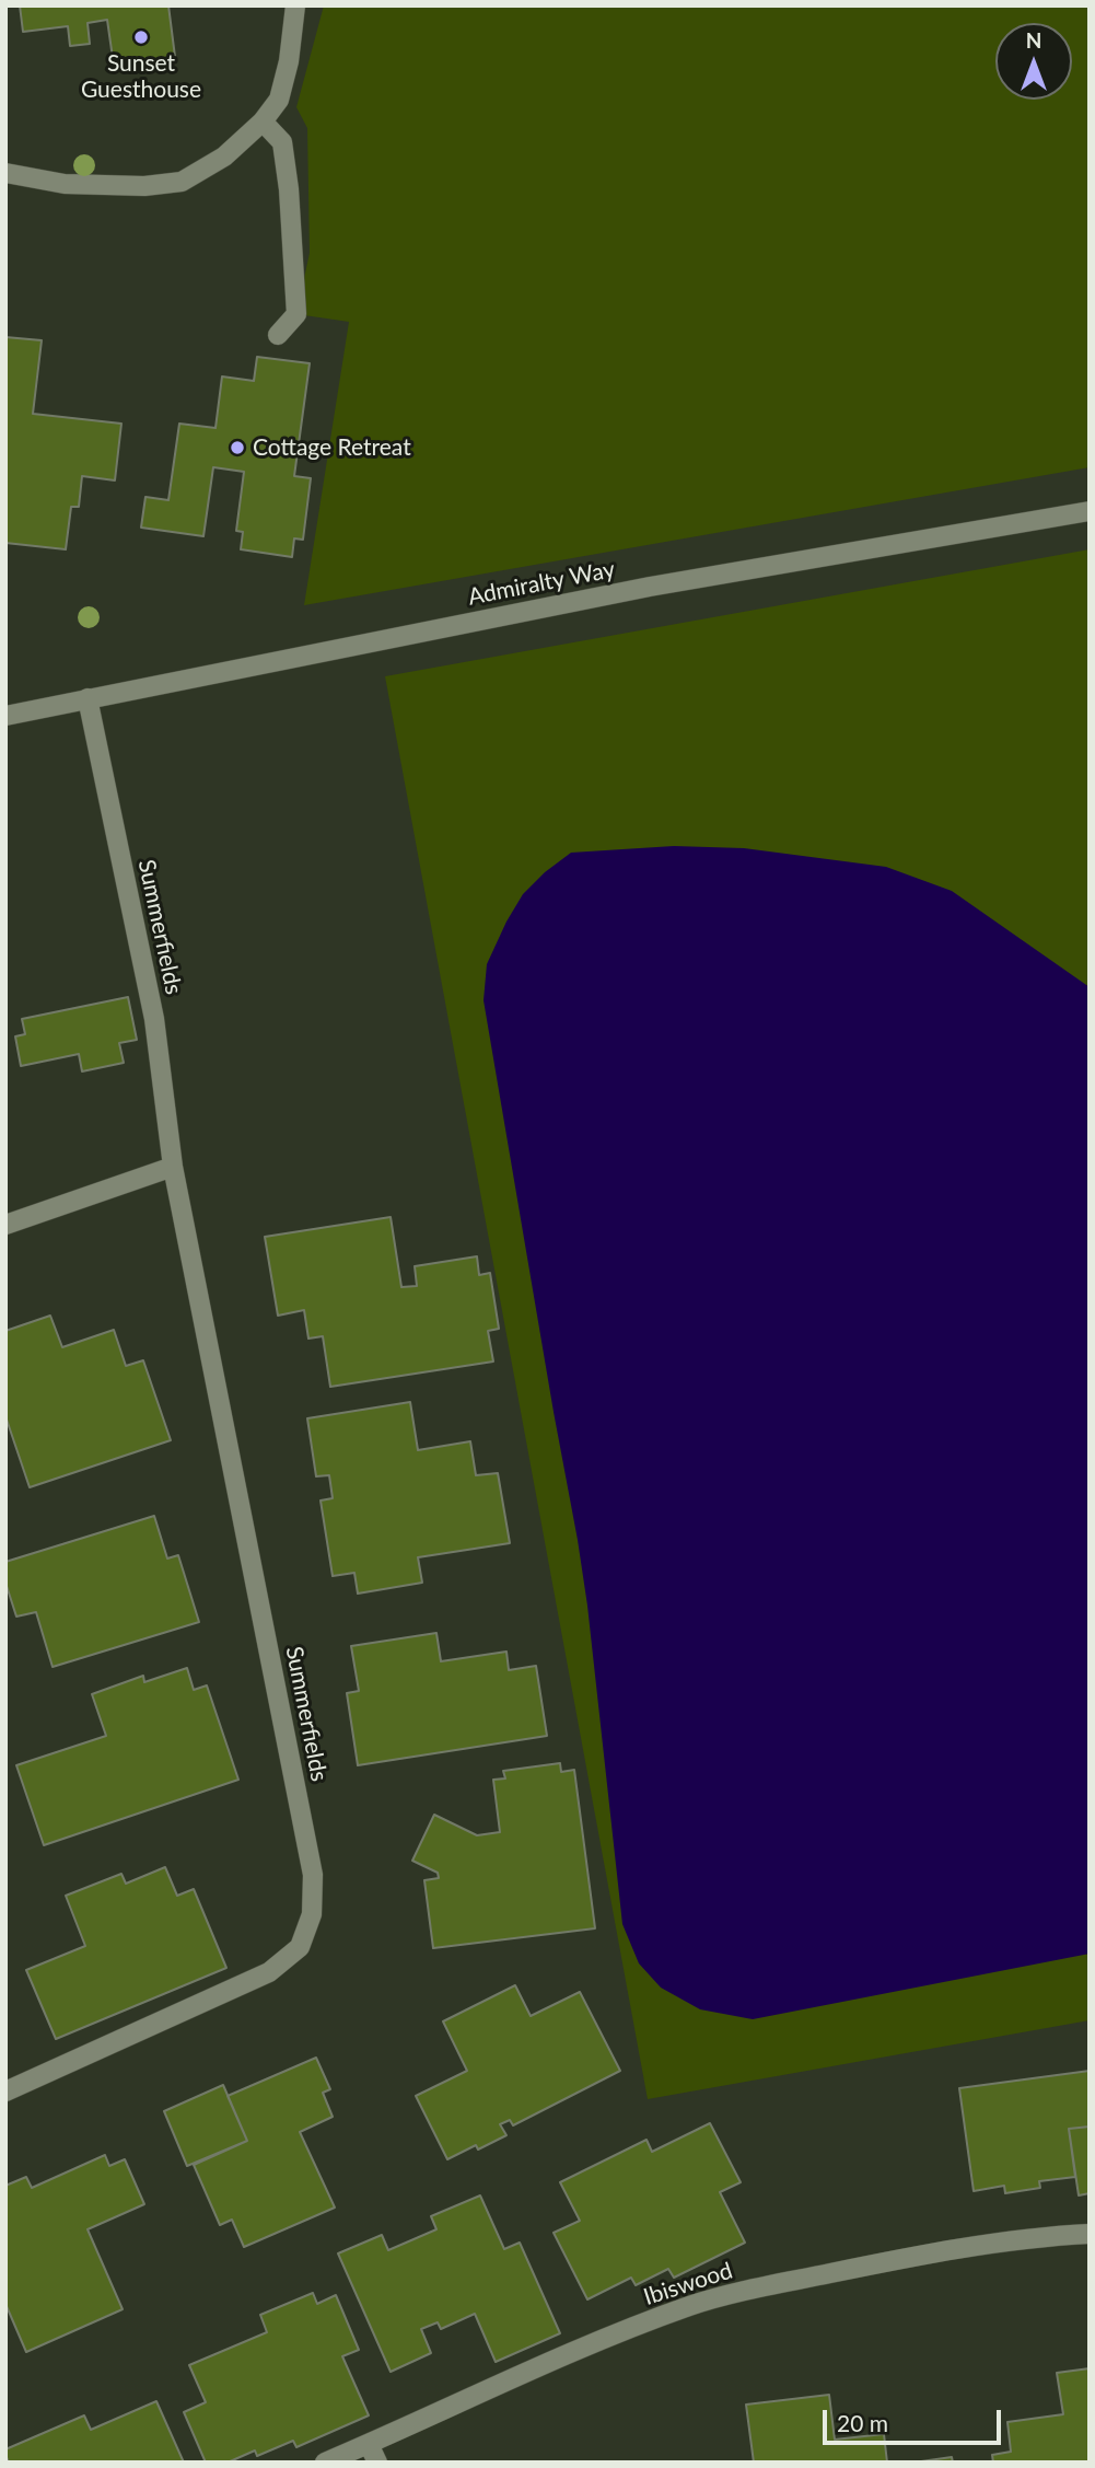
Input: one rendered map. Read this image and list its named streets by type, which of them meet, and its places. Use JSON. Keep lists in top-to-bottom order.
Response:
{
  "streets": {
    "street": ["Admiralty Way", "Summerfields", "Ibiswood"]
  },
  "crossings": [
    ["Admiralty Way", "Summerfields"]
  ],
  "places": ["Sunset Guesthouse", "Cottage Retreat"],
  "scale_bar": "20 m",
  "north": "top"
}
